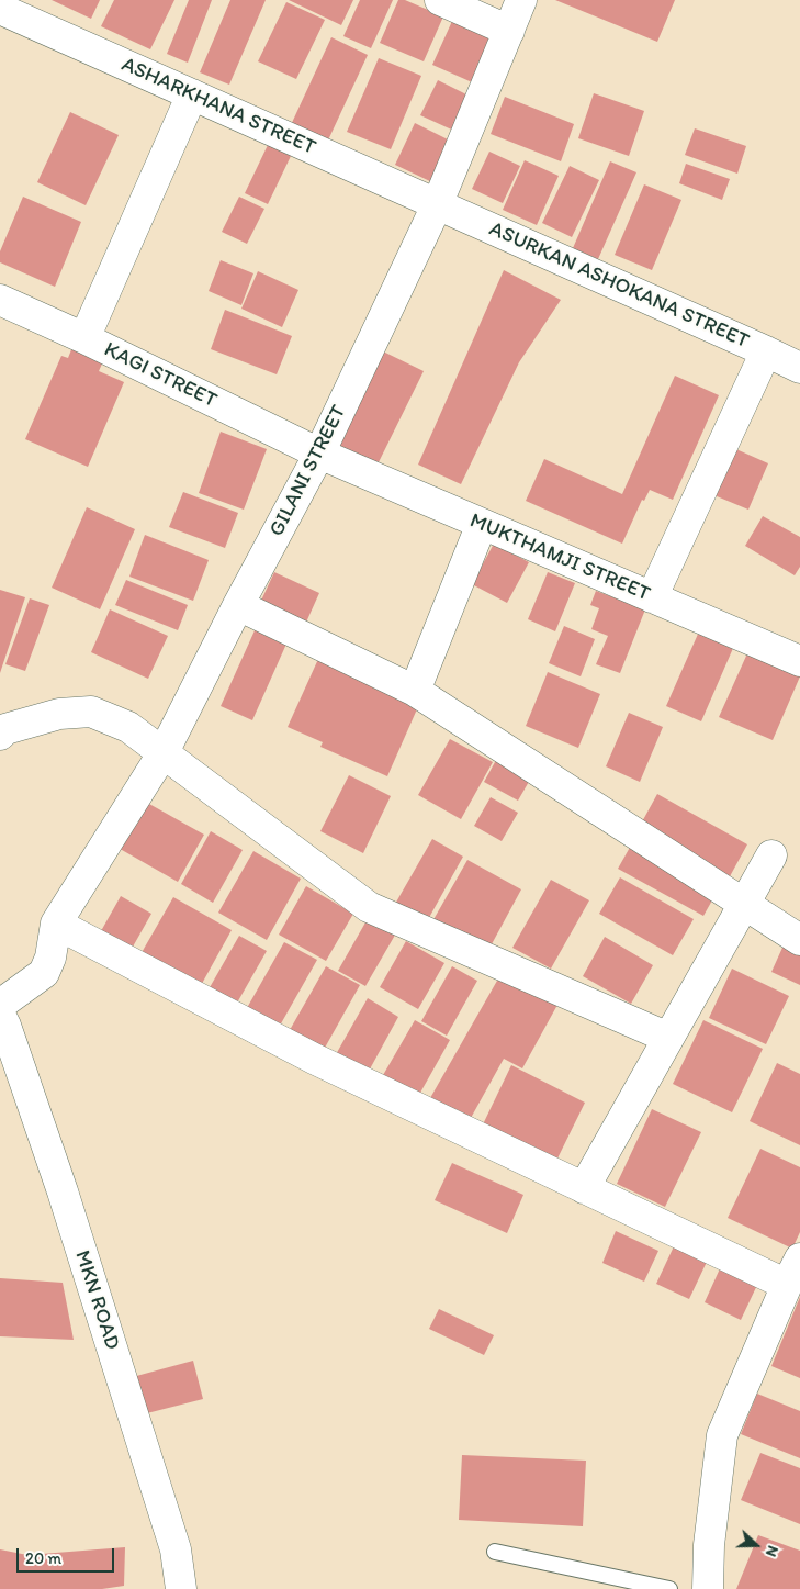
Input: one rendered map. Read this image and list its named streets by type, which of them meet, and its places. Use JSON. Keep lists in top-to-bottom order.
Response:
{
  "streets": {
    "street": [
      "ASHARKHANA STREET",
      "ASURKAN ASHOKANA STREET",
      "KAGI STREET",
      "GILANI STREET",
      "MUKTHAMJI STREET",
      "MKN ROAD"
    ]
  },
  "crossings": [
    ["ASHARKHANA STREET", "ASURKAN ASHOKANA STREET"],
    ["ASHARKHANA STREET", "GILANI STREET"],
    ["ASURKAN ASHOKANA STREET", "GILANI STREET"],
    ["KAGI STREET", "GILANI STREET"],
    ["KAGI STREET", "MUKTHAMJI STREET"],
    ["GILANI STREET", "MUKTHAMJI STREET"]
  ],
  "scale_bar": "20 m",
  "north": "right"
}
